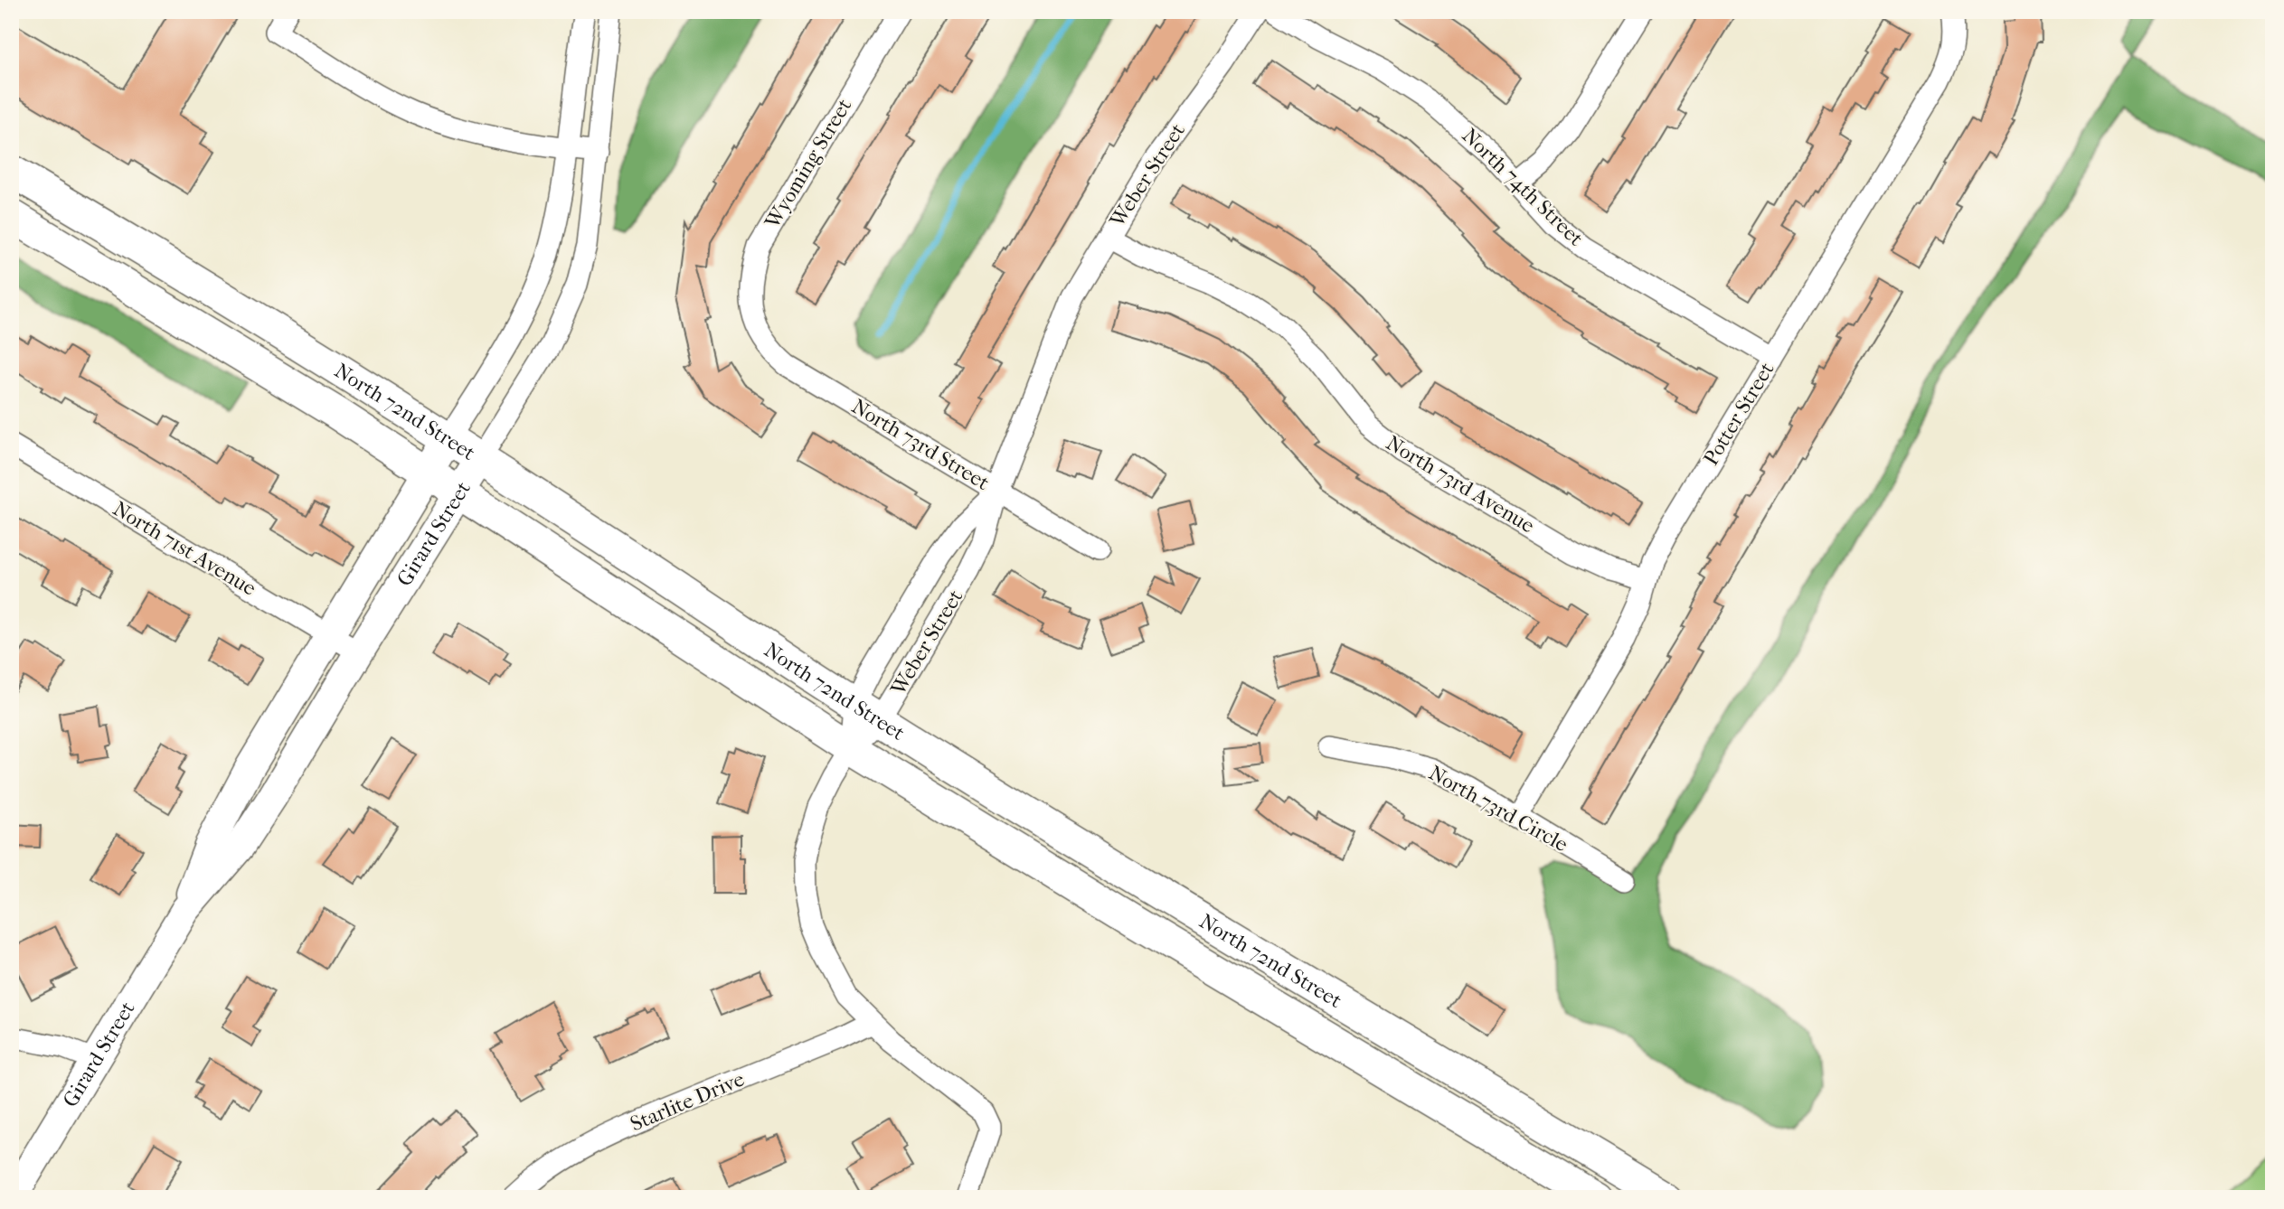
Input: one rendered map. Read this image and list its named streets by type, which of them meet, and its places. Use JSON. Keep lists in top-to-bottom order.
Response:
{
  "streets": {
    "main road": ["North 72nd Street"],
    "street": [
      "Wyoming Street",
      "Weber Street",
      "North 74th Street",
      "Potter Street",
      "North 73rd Street",
      "North 73rd Avenue",
      "Girard Street",
      "North 71st Avenue",
      "North 73rd Circle",
      "Starlite Drive"
    ]
  },
  "crossings": [
    ["Wyoming Street", "North 73rd Street"],
    ["Weber Street", "North 72nd Street"],
    ["Weber Street", "North 73rd Street"],
    ["Weber Street", "North 73rd Avenue"],
    ["North 74th Street", "Potter Street"],
    ["North 72nd Street", "Girard Street"],
    ["Potter Street", "North 73rd Avenue"],
    ["Potter Street", "North 73rd Circle"],
    ["Girard Street", "North 71st Avenue"]
  ]
}
